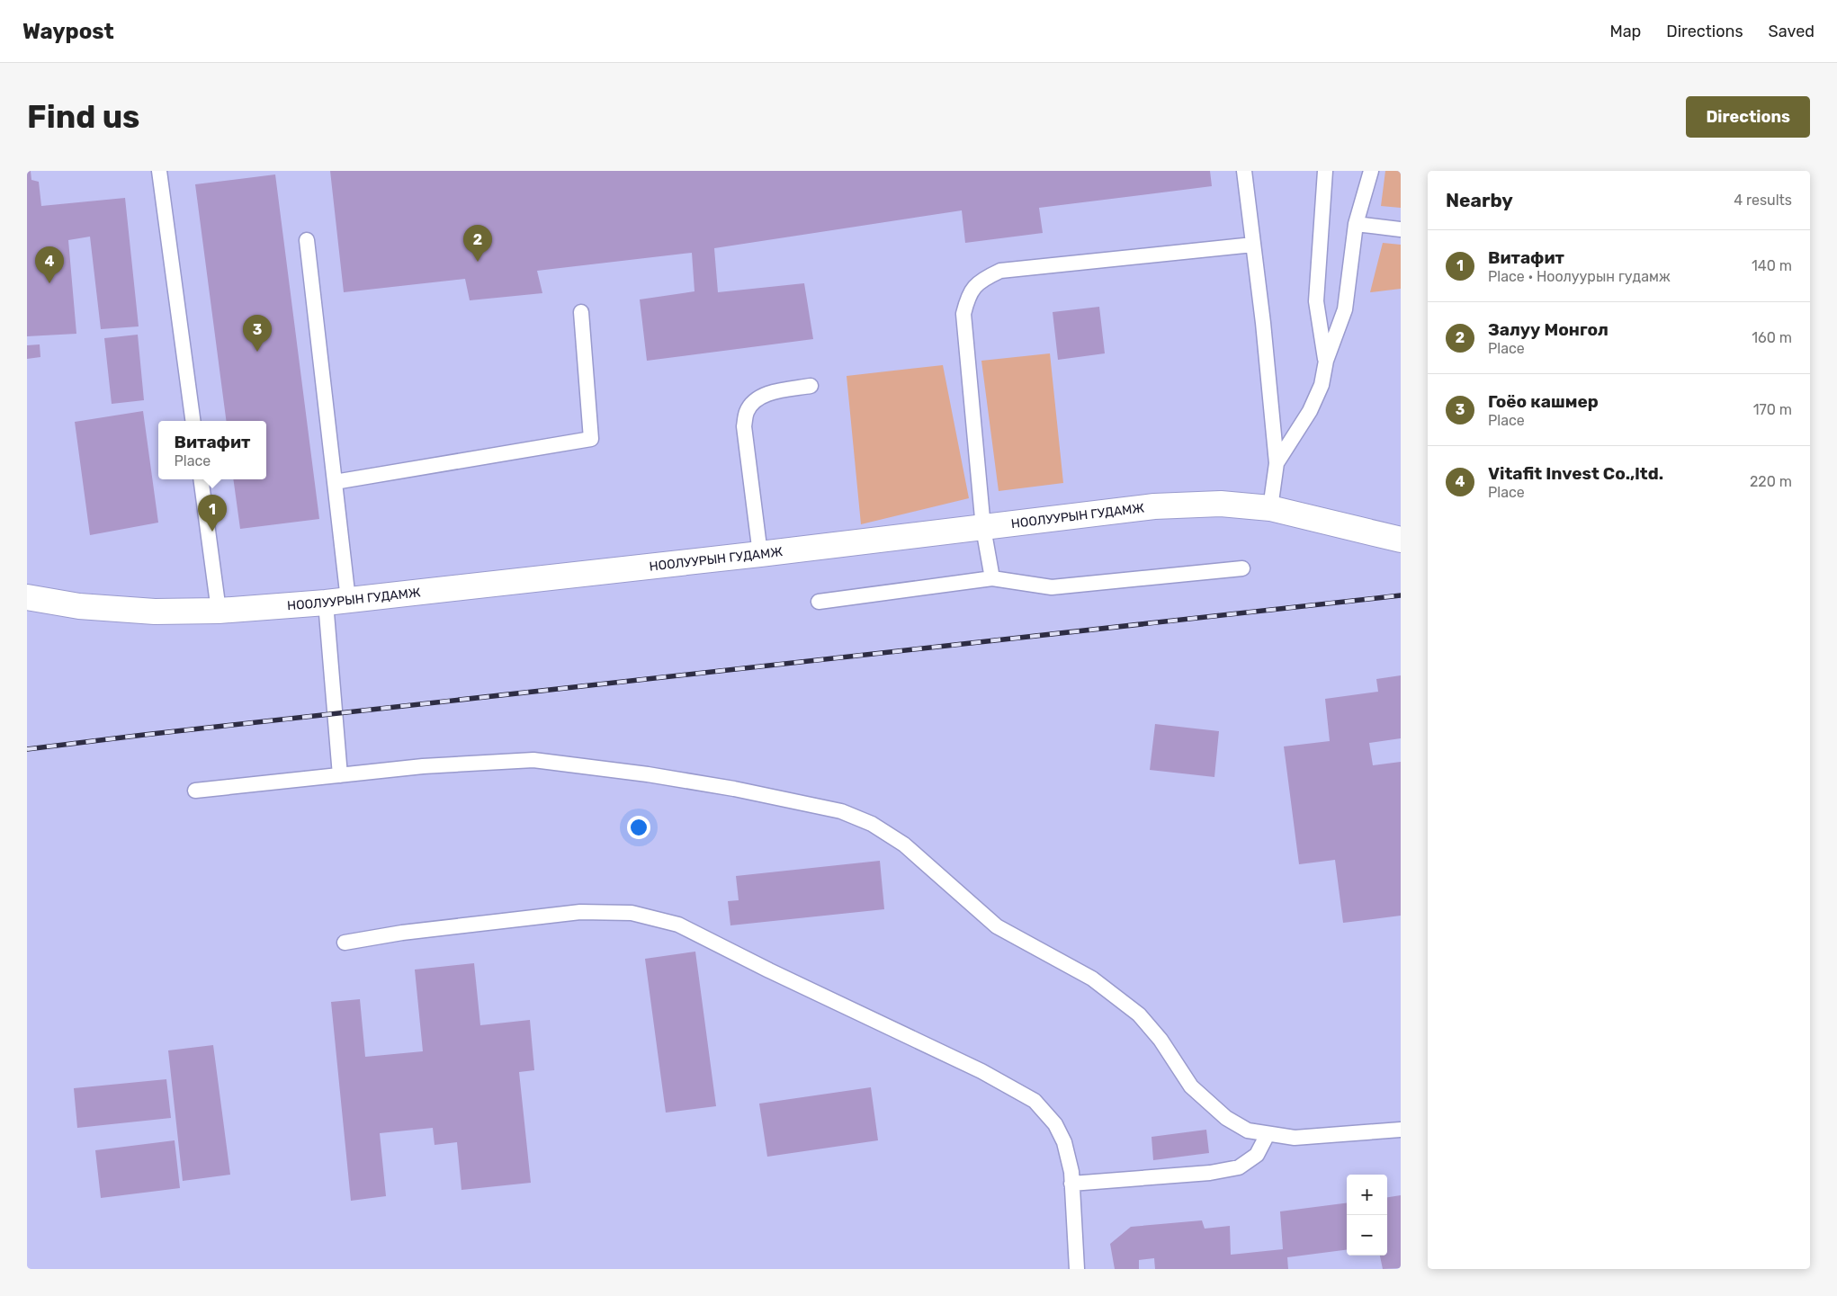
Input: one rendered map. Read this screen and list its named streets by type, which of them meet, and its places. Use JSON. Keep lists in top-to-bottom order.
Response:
{
  "streets": {
    "street": ["НООЛУУРЫН ГУДАМЖ"]
  },
  "page": {
    "header": "Waypost",
    "nav": ["Map", "Directions", "Saved"],
    "buttons": "Directions",
    "title": "Find us",
    "heading": ["Nearby", "4 results"],
    "pins": [
      "2",
      "4",
      "3",
      "1"
    ],
    "list": [
      {
        "mark": "1",
        "name": "Витафит",
        "note": "Place · Ноолуурын гудамж",
        "value": "140 m"
      },
      {
        "mark": "2",
        "name": "Залуу Монгол",
        "note": "Place",
        "value": "160 m"
      },
      {
        "mark": "3",
        "name": "Гоёо кашмер",
        "note": "Place",
        "value": "170 m"
      },
      {
        "mark": "4",
        "name": "Vitafit Invest Co.,ltd.",
        "note": "Place",
        "value": "220 m"
      }
    ],
    "popup": ["Витафит", "Place"],
    "map_buttons": ["+", "−"]
  }
}
